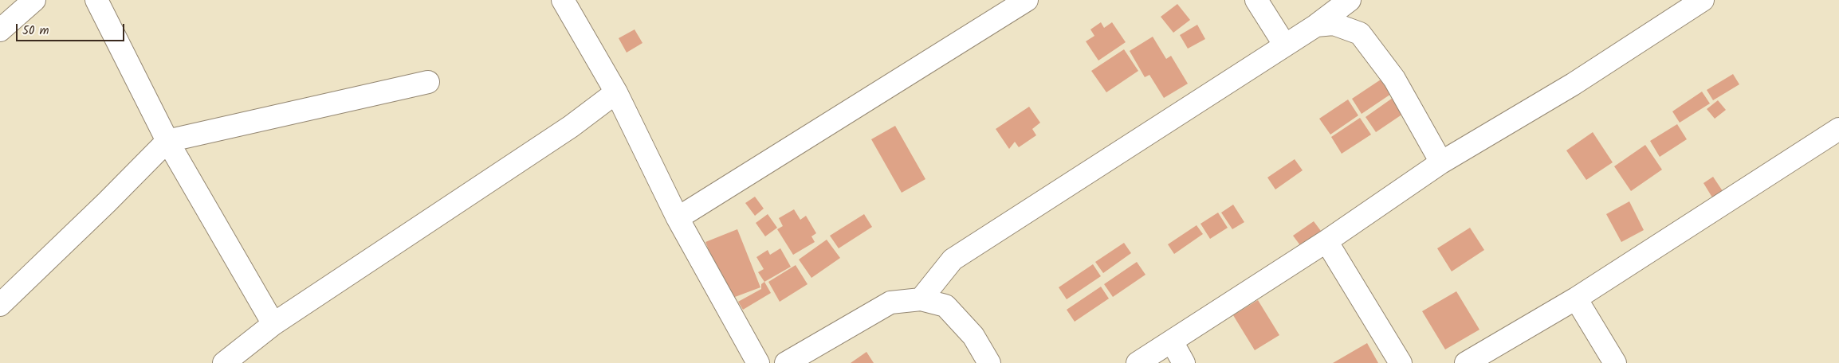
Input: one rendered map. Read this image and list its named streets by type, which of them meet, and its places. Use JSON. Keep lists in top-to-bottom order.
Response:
{
  "scale_bar": "50 m"
}
